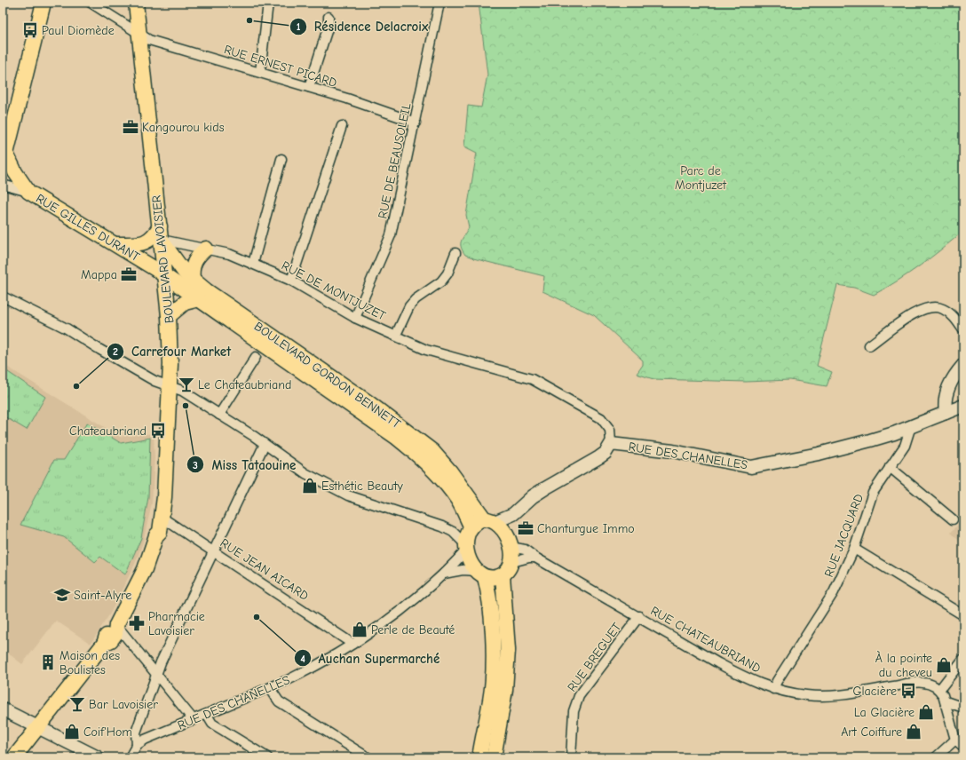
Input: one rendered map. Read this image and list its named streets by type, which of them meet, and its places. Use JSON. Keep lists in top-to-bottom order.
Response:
{
  "streets": {
    "main road": ["RUE GILLES DURANT", "BOULEVARD LAVOISIER", "BOULEVARD GORDON BENNETT"],
    "street": [
      "RUE ERNEST PICARD",
      "RUE DE BEAUSOLEIL",
      "RUE DE MONTJUZET",
      "RUE DES CHANELLES",
      "RUE JACQUARD",
      "RUE JEAN AICARD",
      "RUE CHATEAUBRIAND",
      "RUE BREGUET"
    ]
  },
  "crossings": [
    ["RUE ERNEST PICARD", "RUE DE BEAUSOLEIL"],
    ["RUE ERNEST PICARD", "BOULEVARD LAVOISIER"],
    ["RUE DE BEAUSOLEIL", "RUE DE MONTJUZET"],
    ["RUE GILLES DURANT", "BOULEVARD LAVOISIER"],
    ["RUE GILLES DURANT", "BOULEVARD GORDON BENNETT"],
    ["BOULEVARD LAVOISIER", "RUE DE MONTJUZET"],
    ["BOULEVARD LAVOISIER", "BOULEVARD GORDON BENNETT"],
    ["BOULEVARD LAVOISIER", "RUE JEAN AICARD"],
    ["RUE DE MONTJUZET", "BOULEVARD GORDON BENNETT"],
    ["RUE DE MONTJUZET", "RUE DES CHANELLES"],
    ["BOULEVARD GORDON BENNETT", "RUE DES CHANELLES"],
    ["BOULEVARD GORDON BENNETT", "RUE CHATEAUBRIAND"],
    ["RUE DES CHANELLES", "RUE JACQUARD"],
    ["RUE DES CHANELLES", "RUE JEAN AICARD"],
    ["RUE DES CHANELLES", "RUE CHATEAUBRIAND"],
    ["RUE JACQUARD", "RUE CHATEAUBRIAND"],
    ["RUE CHATEAUBRIAND", "RUE BREGUET"]
  ],
  "parks": ["Parc de Montjuzet"],
  "places": {
    "other": [
      "Résidence Delacroix",
      "Carrefour Market",
      "Miss Tataouine",
      "Auchan Supermarché"
    ],
    "bus stop": ["Paul Diomède", "Chateaubriand", "Glacière"],
    "office": ["Kangourou kids", "Mappa", "Chanturgue Immo"],
    "bar": ["Le Chateaubriand", "Bar Lavoisier"],
    "shop": [
      "Esthétic Beauty",
      "Perle de Beauté",
      "À la pointe du cheveu",
      "La Glacière",
      "Coif'Hom",
      "Art Coiffure"
    ],
    "school or university": ["Saint-Alyre"],
    "pharmacy": ["Pharmacie Lavoisier"],
    "building": ["Maison des Boulistes"]
  }
}
